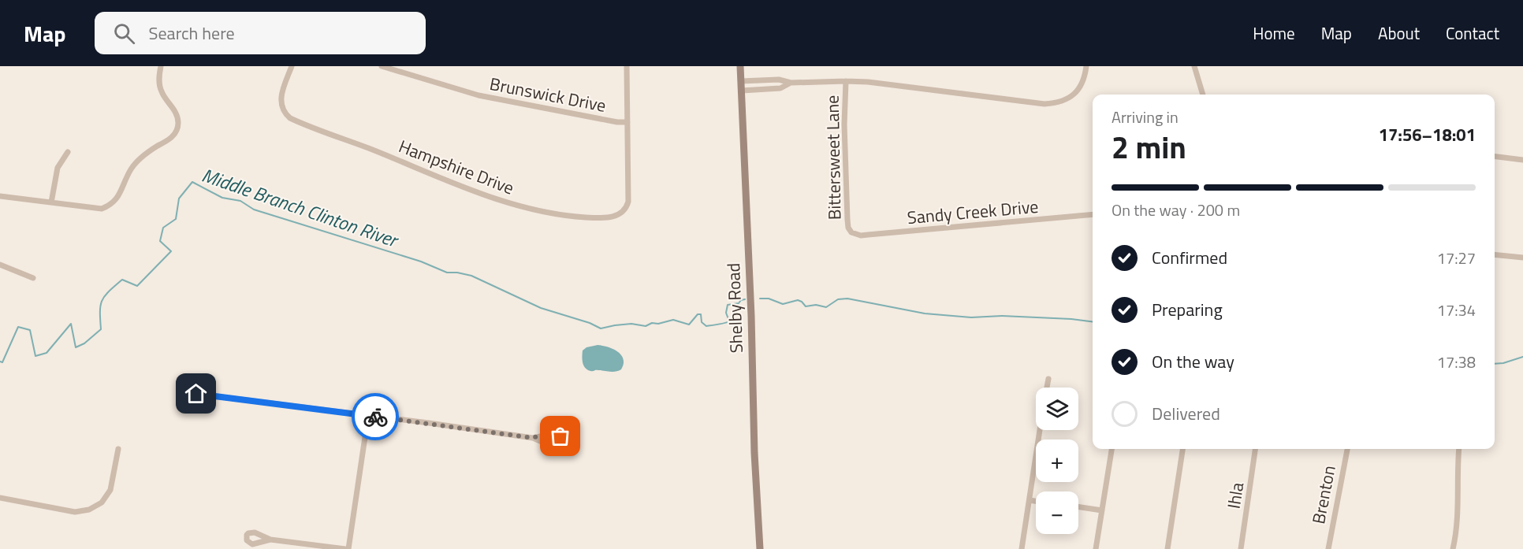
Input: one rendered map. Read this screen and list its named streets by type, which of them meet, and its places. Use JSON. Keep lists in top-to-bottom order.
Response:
{
  "streets": {
    "street": [
      "Brunswick Drive",
      "Bittersweet Lane",
      "Hampshire Drive",
      "Sandy Creek Drive",
      "Shelby Road",
      "Brenton",
      "Ihla"
    ]
  },
  "crossings": [
    ["Brunswick Drive", "Hampshire Drive"],
    ["Bittersweet Lane", "Sandy Creek Drive"]
  ],
  "water": ["Middle Branch Clinton River"],
  "page": {
    "header": "Map",
    "search": "Search here",
    "nav": [
      "Home",
      "Map",
      "About",
      "Contact"
    ],
    "heading": ["2 min", "Arriving in", "17:56–18:01"],
    "bar": "On the way · 200 m",
    "list": [
      ["Confirmed", "17:27"],
      ["Preparing", "17:34"],
      ["On the way", "17:38"],
      "Delivered"
    ],
    "map_buttons": ["+", "−"]
  }
}
